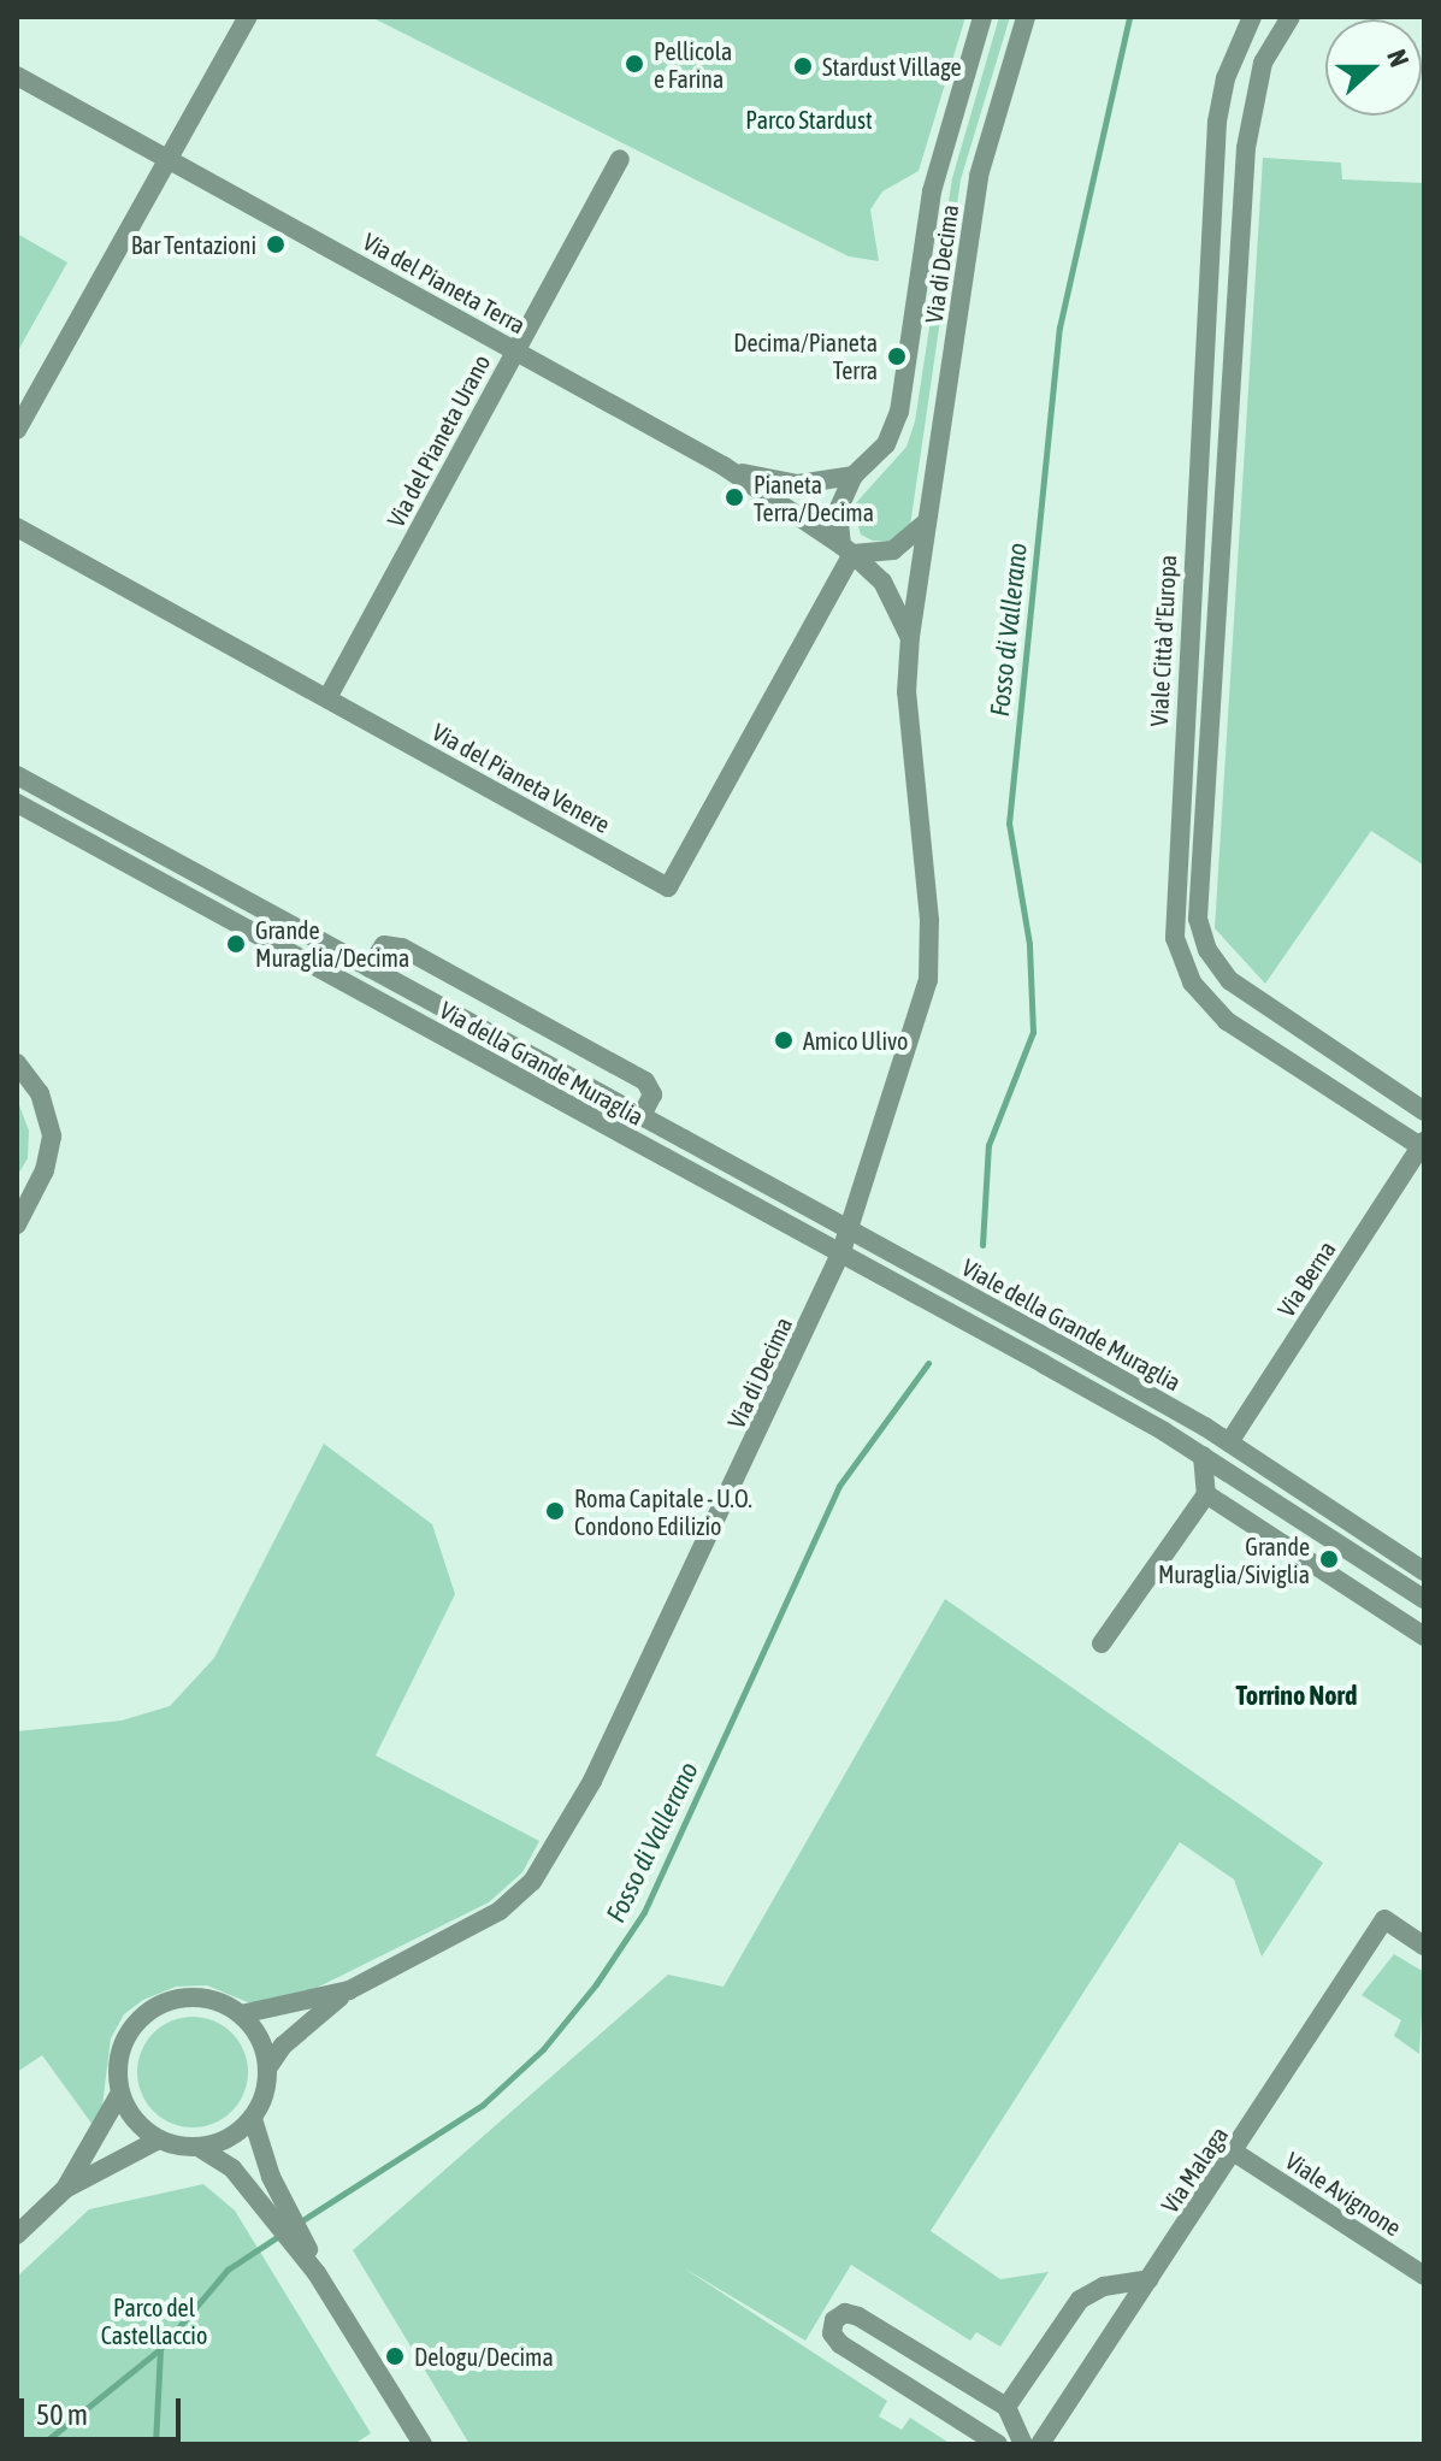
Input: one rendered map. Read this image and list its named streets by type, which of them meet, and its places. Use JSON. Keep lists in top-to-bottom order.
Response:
{
  "streets": {
    "street": [
      "Via di Decima",
      "Via del Pianeta Terra",
      "Via del Pianeta Urano",
      "Viale Città d'Europa",
      "Via del Pianeta Venere",
      "Via della Grande Muraglia",
      "Via Berna",
      "Viale della Grande Muraglia",
      "Via Malaga",
      "Viale Avignone"
    ]
  },
  "crossings": [
    ["Via di Decima", "Via del Pianeta Terra"],
    ["Via di Decima", "Via del Pianeta Venere"],
    ["Via del Pianeta Terra", "Via del Pianeta Urano"],
    ["Via del Pianeta Terra", "Via del Pianeta Venere"],
    ["Via del Pianeta Urano", "Via del Pianeta Venere"],
    ["Viale Città d'Europa", "Via Berna"],
    ["Via della Grande Muraglia", "Viale della Grande Muraglia"],
    ["Via Berna", "Viale della Grande Muraglia"],
    ["Via Malaga", "Viale Avignone"]
  ],
  "districts": ["Torrino Nord"],
  "water": ["Fosso di Vallerano"],
  "parks": ["Parco Stardust", "Parco del Castellaccio"],
  "places": [
    "Pellicola e Farina",
    "Stardust Village",
    "Bar Tentazioni",
    "Decima/Pianeta Terra",
    "Pianeta Terra/Decima",
    "Grande Muraglia/Decima",
    "Amico Ulivo",
    "Roma Capitale - U.O. Condono Edilizio",
    "Grande Muraglia/Siviglia",
    "Delogu/Decima"
  ],
  "scale_bar": "50 m",
  "north": "right"
}
